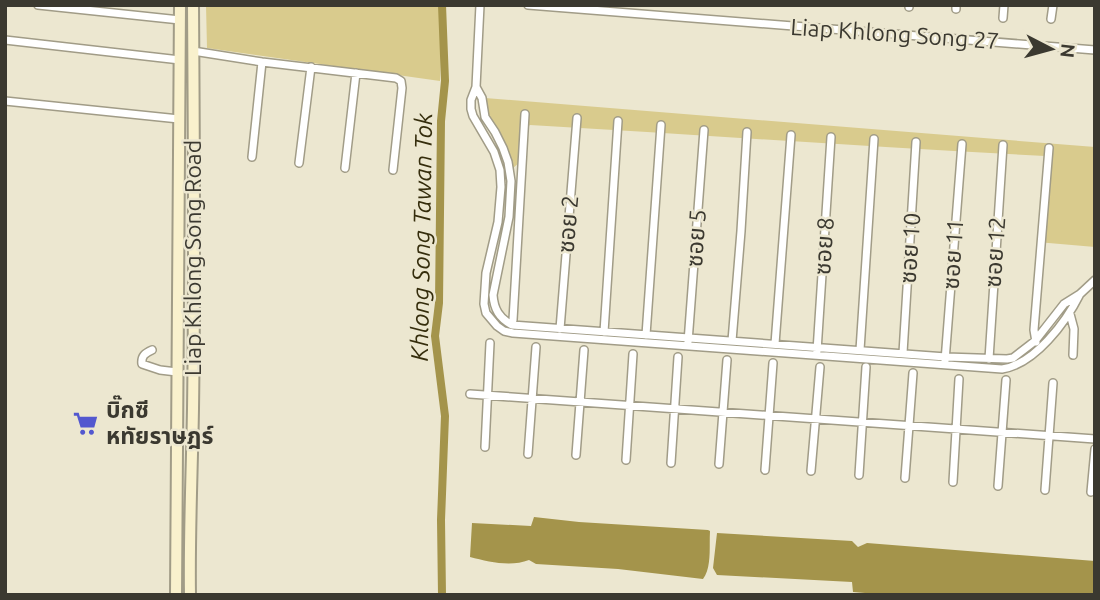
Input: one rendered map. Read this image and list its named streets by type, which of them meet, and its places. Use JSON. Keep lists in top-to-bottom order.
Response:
{
  "streets": {
    "main road": ["Liap Khlong Song Road"],
    "street": [
      "Liap Khlong Song 27",
      "ซอย 2",
      "ซอย 5",
      "ซอย 8",
      "ซอย 10",
      "ซอย 12",
      "ซอย 11"
    ]
  },
  "water": ["Khlong Song Tawan Tok"],
  "places": {
    "supermarket": ["บิ๊กซี หทัยราษฎร์"]
  },
  "north": "right"
}
